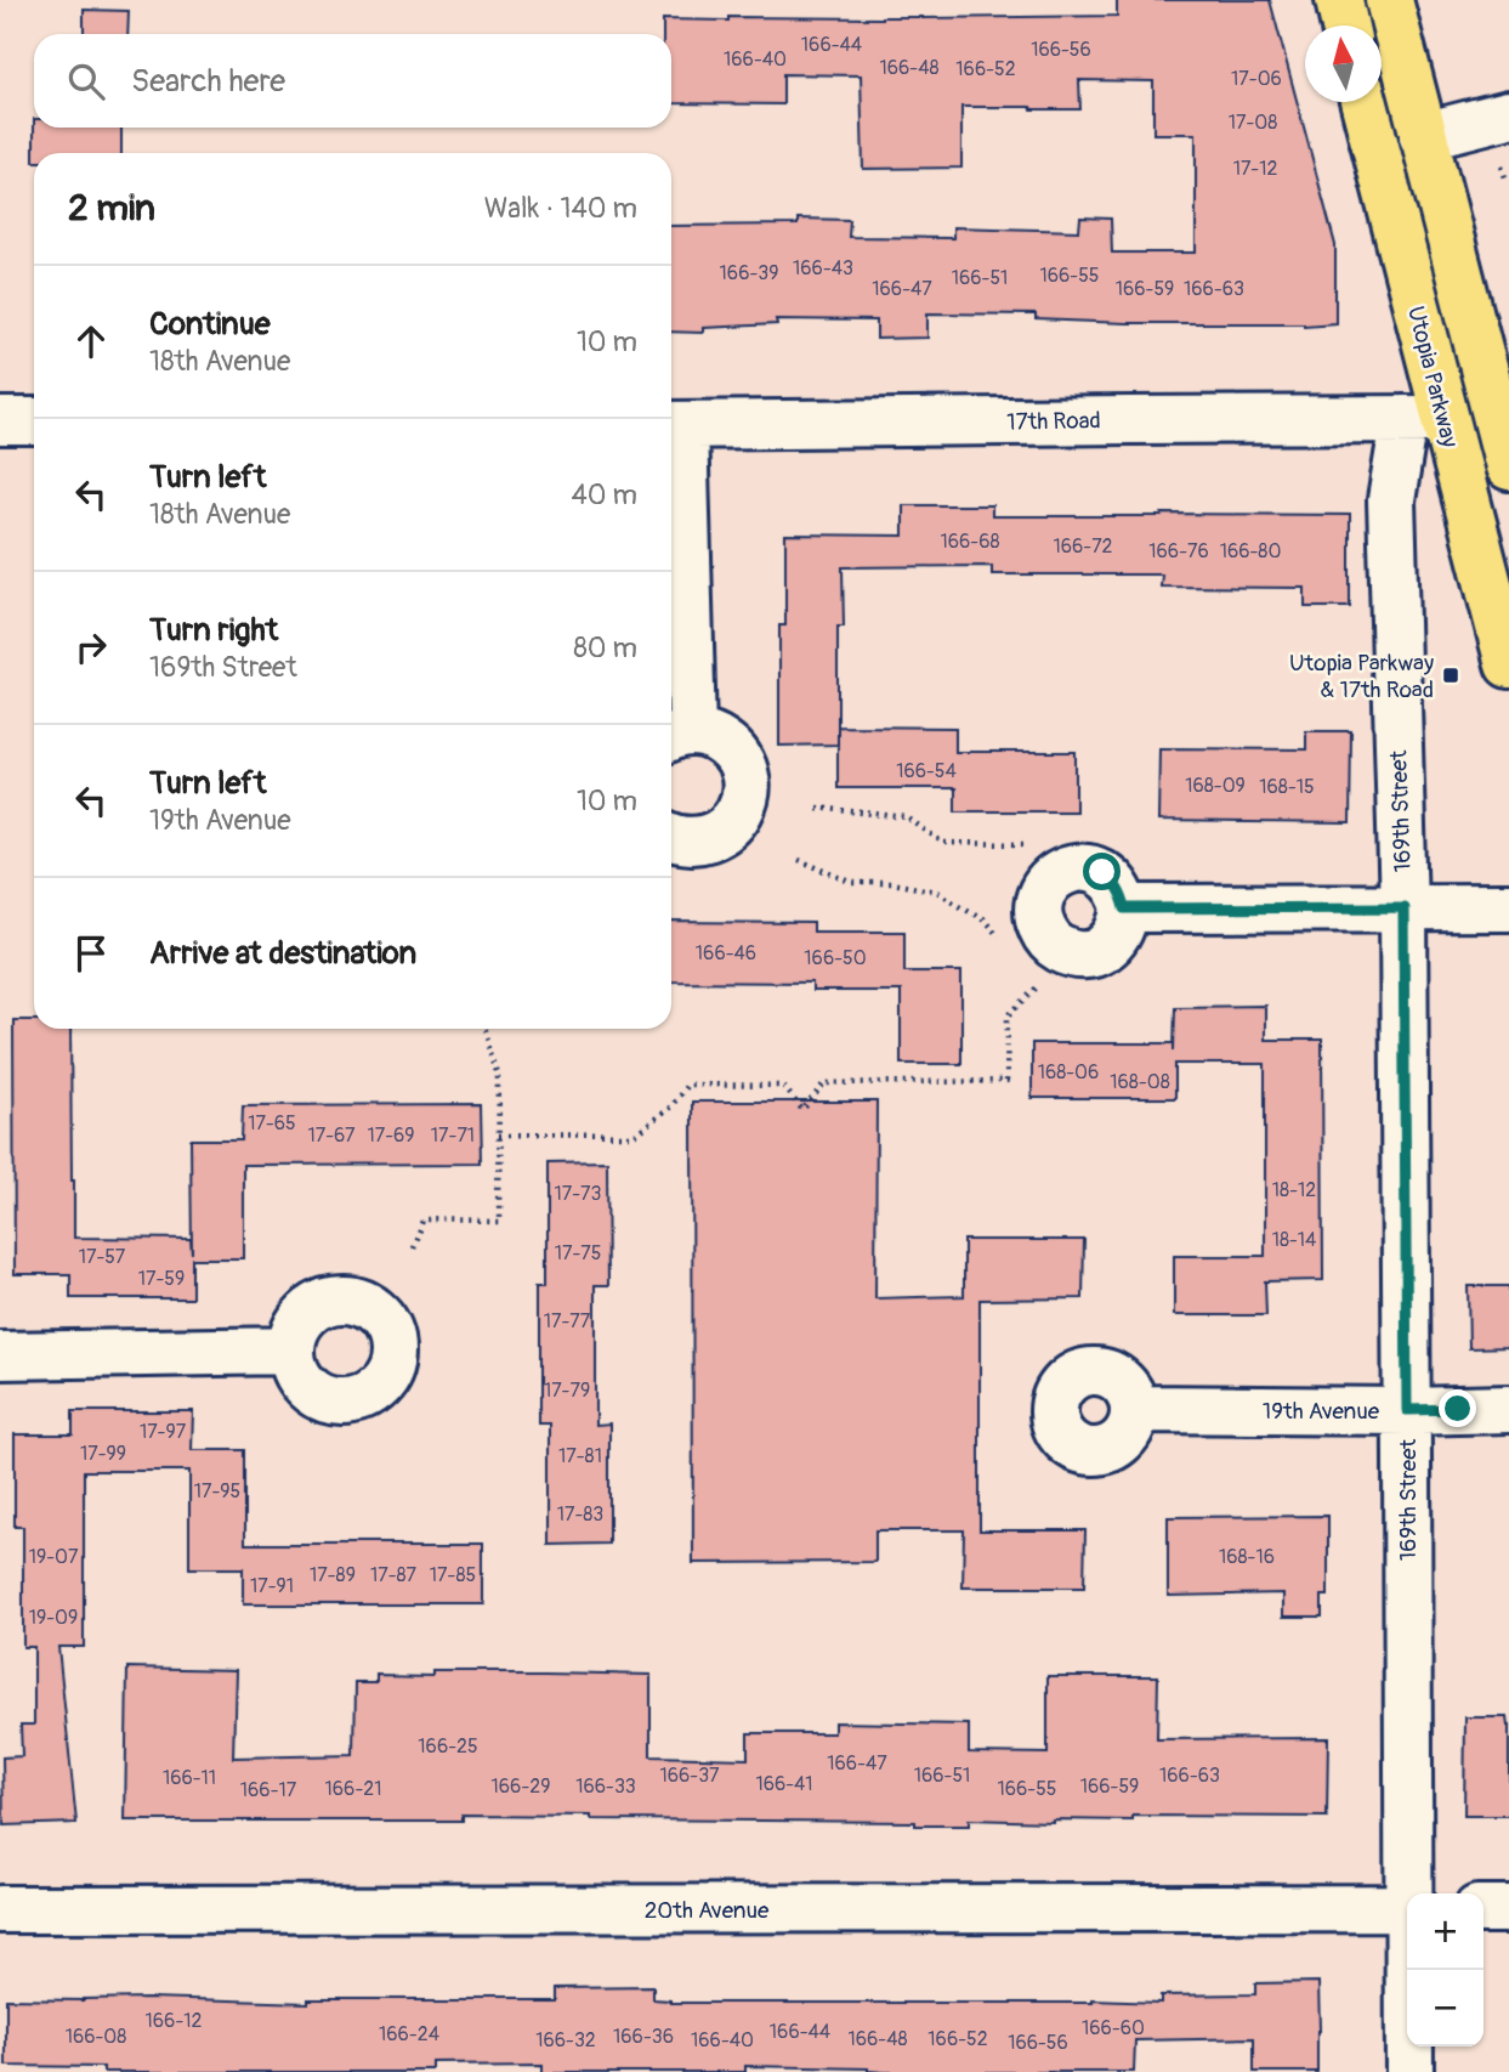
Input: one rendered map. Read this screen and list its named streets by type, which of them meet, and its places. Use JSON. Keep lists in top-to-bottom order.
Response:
{
  "streets": {
    "main road": ["Utopia Parkway"],
    "street": [
      "17th Road",
      "169th Street",
      "19th Avenue",
      "20th Avenue"
    ]
  },
  "crossings": [
    ["Utopia Parkway", "17th Road"],
    ["Utopia Parkway", "169th Street"],
    ["17th Road", "169th Street"],
    ["169th Street", "19th Avenue"]
  ],
  "places": {
    "transit": ["Utopia Parkway & 17th Road"]
  },
  "house_numbers": [
    "166-44",
    "166-56",
    "166-40",
    "166-48",
    "166-52",
    "17-06",
    "17-08",
    "17-12",
    "166-43",
    "166-39",
    "166-55",
    "166-51",
    "166-47",
    "166-59",
    "166-63",
    "166-68",
    "166-72",
    "166-76",
    "166-80",
    "166-54",
    "168-09",
    "168-15",
    "166-46",
    "166-50",
    "168-06",
    "168-08",
    "17-65",
    "17-67",
    "17-69",
    "17-71",
    "18-12",
    "17-73",
    "18-14",
    "17-75",
    "17-57",
    "17-59",
    "17-77",
    "17-79",
    "17-97",
    "17-99",
    "17-81",
    "17-95",
    "17-83",
    "19-07",
    "168-16",
    "17-89",
    "17-87",
    "17-85",
    "17-91",
    "19-09",
    "166-25",
    "166-47",
    "166-37",
    "166-51",
    "166-63",
    "166-11",
    "166-41",
    "166-29",
    "166-33",
    "166-59",
    "166-21",
    "166-55",
    "166-17",
    "166-12",
    "166-60",
    "166-44",
    "166-24",
    "166-08",
    "166-36",
    "166-48",
    "166-52",
    "166-32",
    "166-40",
    "166-56"
  ],
  "north": "top",
  "page": {
    "search": "Search here",
    "heading": ["2 min", "Walk · 140 m"],
    "list": [
      ["Continue", "18th Avenue", "10 m"],
      ["Turn left", "18th Avenue", "40 m"],
      ["Turn right", "169th Street", "80 m"],
      ["Turn left", "19th Avenue", "10 m"],
      "Arrive at destination"
    ],
    "map_buttons": ["+", "−"]
  }
}
